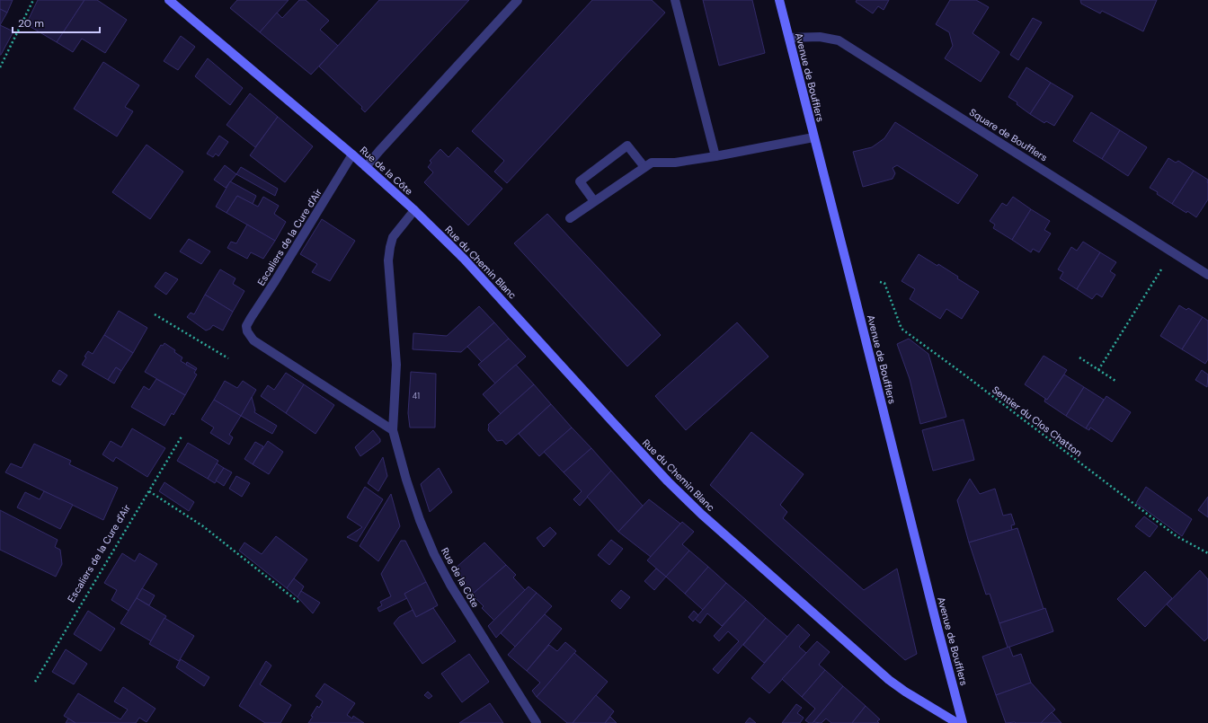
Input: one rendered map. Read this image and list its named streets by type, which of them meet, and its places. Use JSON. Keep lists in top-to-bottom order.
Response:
{
  "streets": {
    "street": [
      "Avenue de Boufflers",
      "Square de Boufflers",
      "Rue de la Côte",
      "Escaliers de la Cure d'Air",
      "Rue du Chemin Blanc"
    ],
    "path": ["Sentier du Clos Chatton"]
  },
  "crossings": [
    ["Avenue de Boufflers", "Square de Boufflers"],
    ["Rue de la Côte", "Escaliers de la Cure d'Air"],
    ["Rue de la Côte", "Rue du Chemin Blanc"]
  ],
  "house_numbers": ["41"],
  "scale_bar": "20 m"
}
